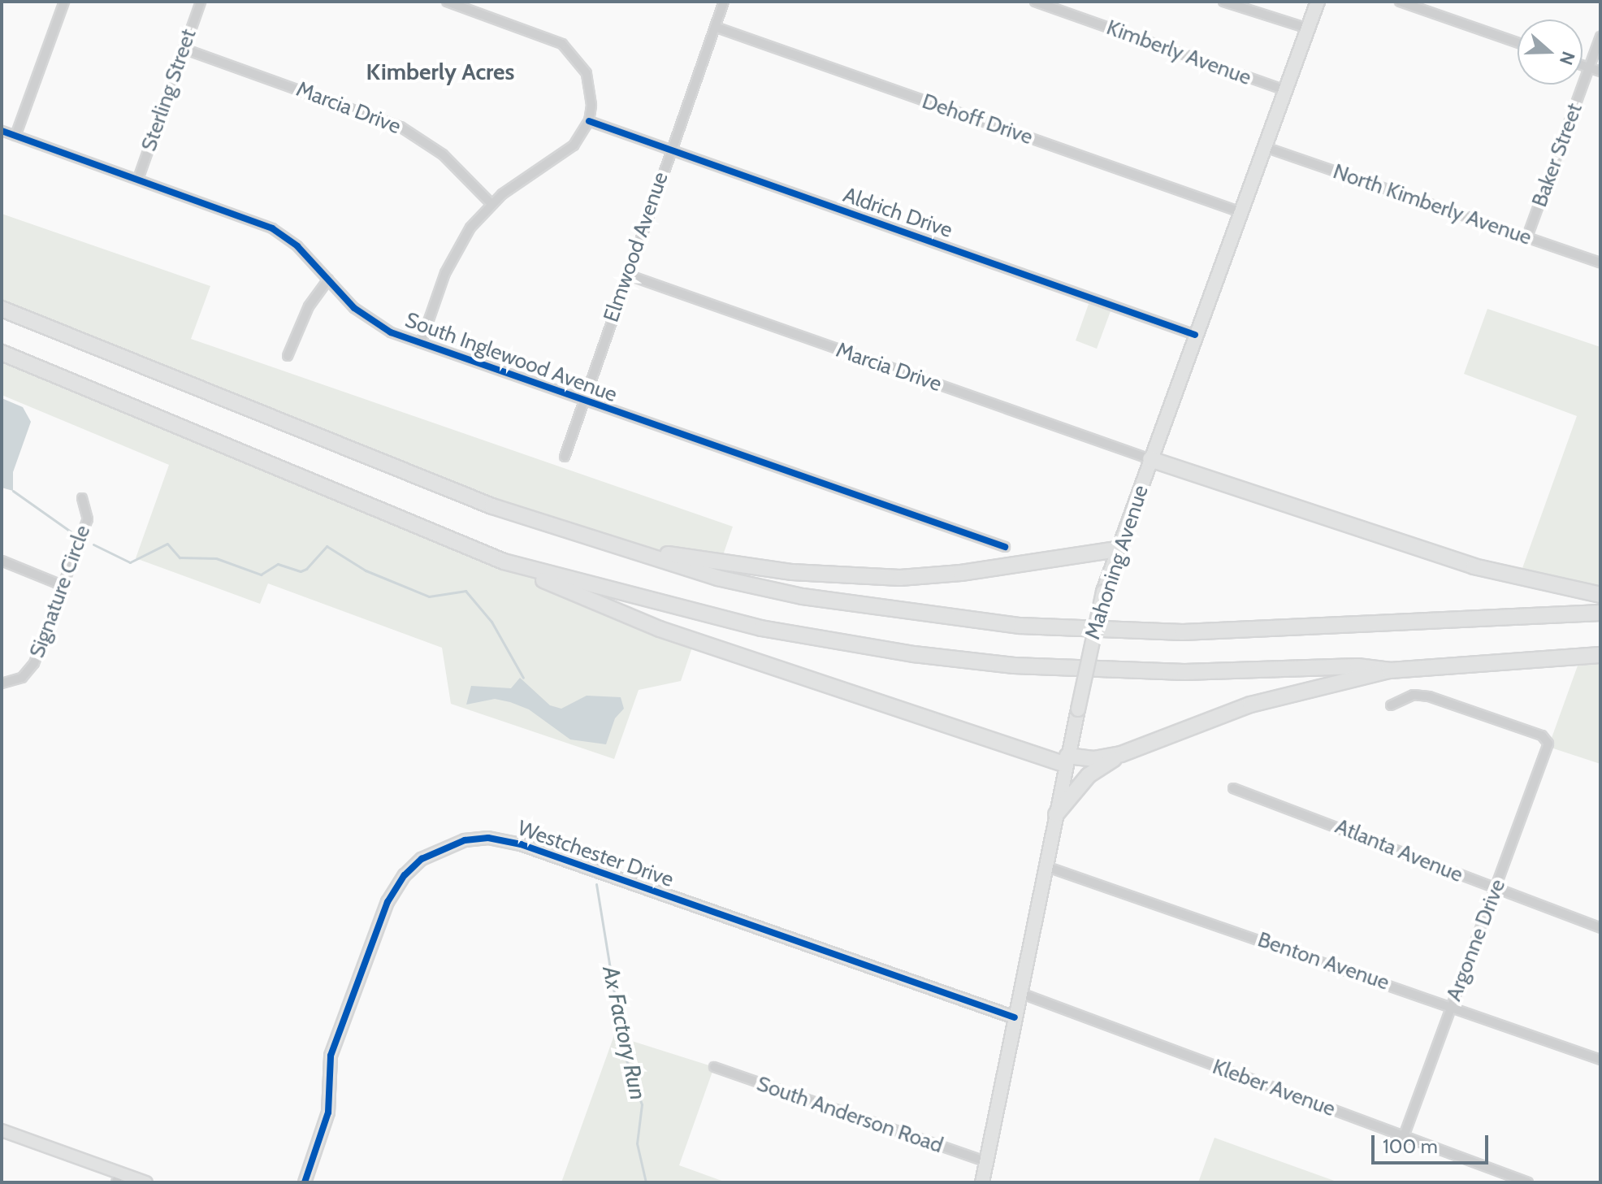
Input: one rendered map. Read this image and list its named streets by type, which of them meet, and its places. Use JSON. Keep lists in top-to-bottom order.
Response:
{
  "streets": {
    "main road": ["Mahoning Avenue"],
    "street": [
      "Kimberly Avenue",
      "Sterling Street",
      "Marcia Drive",
      "Dehoff Drive",
      "Baker Street",
      "North Kimberly Avenue",
      "Aldrich Drive",
      "Elmwood Avenue",
      "South Inglewood Avenue",
      "Signature Circle",
      "Atlanta Avenue",
      "Westchester Drive",
      "Argonne Drive",
      "Benton Avenue",
      "Kleber Avenue",
      "South Anderson Road"
    ]
  },
  "crossings": [
    ["Kimberly Avenue", "Mahoning Avenue"],
    ["Sterling Street", "Marcia Drive"],
    ["Sterling Street", "South Inglewood Avenue"],
    ["Marcia Drive", "Elmwood Avenue"],
    ["Marcia Drive", "Mahoning Avenue"],
    ["Dehoff Drive", "Elmwood Avenue"],
    ["Dehoff Drive", "Mahoning Avenue"],
    ["Baker Street", "North Kimberly Avenue"],
    ["North Kimberly Avenue", "Mahoning Avenue"],
    ["Aldrich Drive", "Elmwood Avenue"],
    ["Aldrich Drive", "Mahoning Avenue"],
    ["Elmwood Avenue", "South Inglewood Avenue"],
    ["Mahoning Avenue", "Westchester Drive"],
    ["Mahoning Avenue", "Benton Avenue"],
    ["Mahoning Avenue", "Kleber Avenue"],
    ["Mahoning Avenue", "South Anderson Road"],
    ["Atlanta Avenue", "Argonne Drive"],
    ["Argonne Drive", "Benton Avenue"],
    ["Argonne Drive", "Kleber Avenue"]
  ],
  "districts": ["Kimberly Acres"],
  "water": ["Ax Factory Run"],
  "scale_bar": "100 m",
  "north": "right"
}
